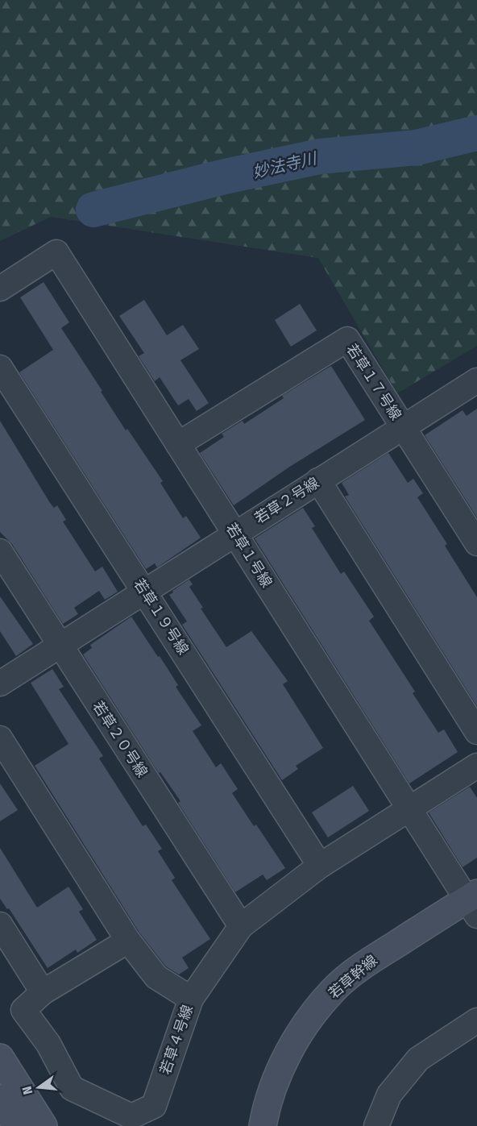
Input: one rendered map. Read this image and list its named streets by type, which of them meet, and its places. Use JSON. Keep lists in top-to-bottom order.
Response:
{
  "streets": {
    "street": [
      "若草１７号線",
      "若草２号線",
      "若草１号線",
      "若草１９号線",
      "若草２０号線",
      "若草幹線",
      "若草４号線"
    ]
  },
  "crossings": [
    ["若草１７号線", "若草２号線"],
    ["若草１７号線", "若草１号線"],
    ["若草２号線", "若草１号線"],
    ["若草２号線", "若草１９号線"],
    ["若草２号線", "若草２０号線"],
    ["若草１号線", "若草幹線"],
    ["若草１号線", "若草４号線"],
    ["若草１９号線", "若草４号線"],
    ["若草２０号線", "若草４号線"]
  ],
  "water": ["妙法寺川"],
  "north": "left"
}
